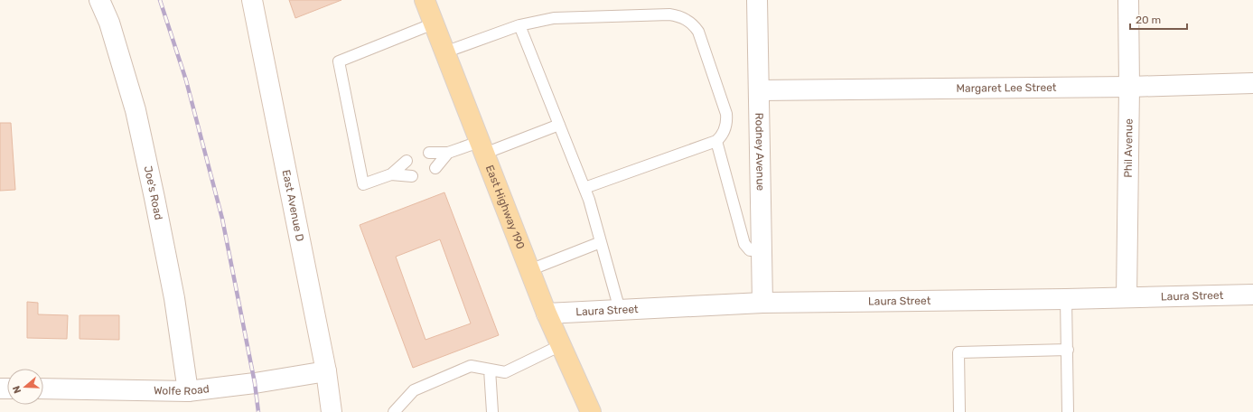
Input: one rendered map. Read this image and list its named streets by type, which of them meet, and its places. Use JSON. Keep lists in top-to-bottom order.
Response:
{
  "streets": {
    "main road": ["East Highway 190"],
    "street": [
      "Margaret Lee Street",
      "Phil Avenue",
      "Rodney Avenue",
      "Joe's Road",
      "East Avenue D",
      "Laura Street",
      "Wolfe Road"
    ]
  },
  "crossings": [
    ["Margaret Lee Street", "Phil Avenue"],
    ["Margaret Lee Street", "Rodney Avenue"],
    ["Phil Avenue", "Laura Street"],
    ["Rodney Avenue", "Laura Street"],
    ["Joe's Road", "Wolfe Road"],
    ["East Avenue D", "Wolfe Road"],
    ["East Highway 190", "Laura Street"]
  ],
  "scale_bar": "20 m",
  "north": "left"
}
